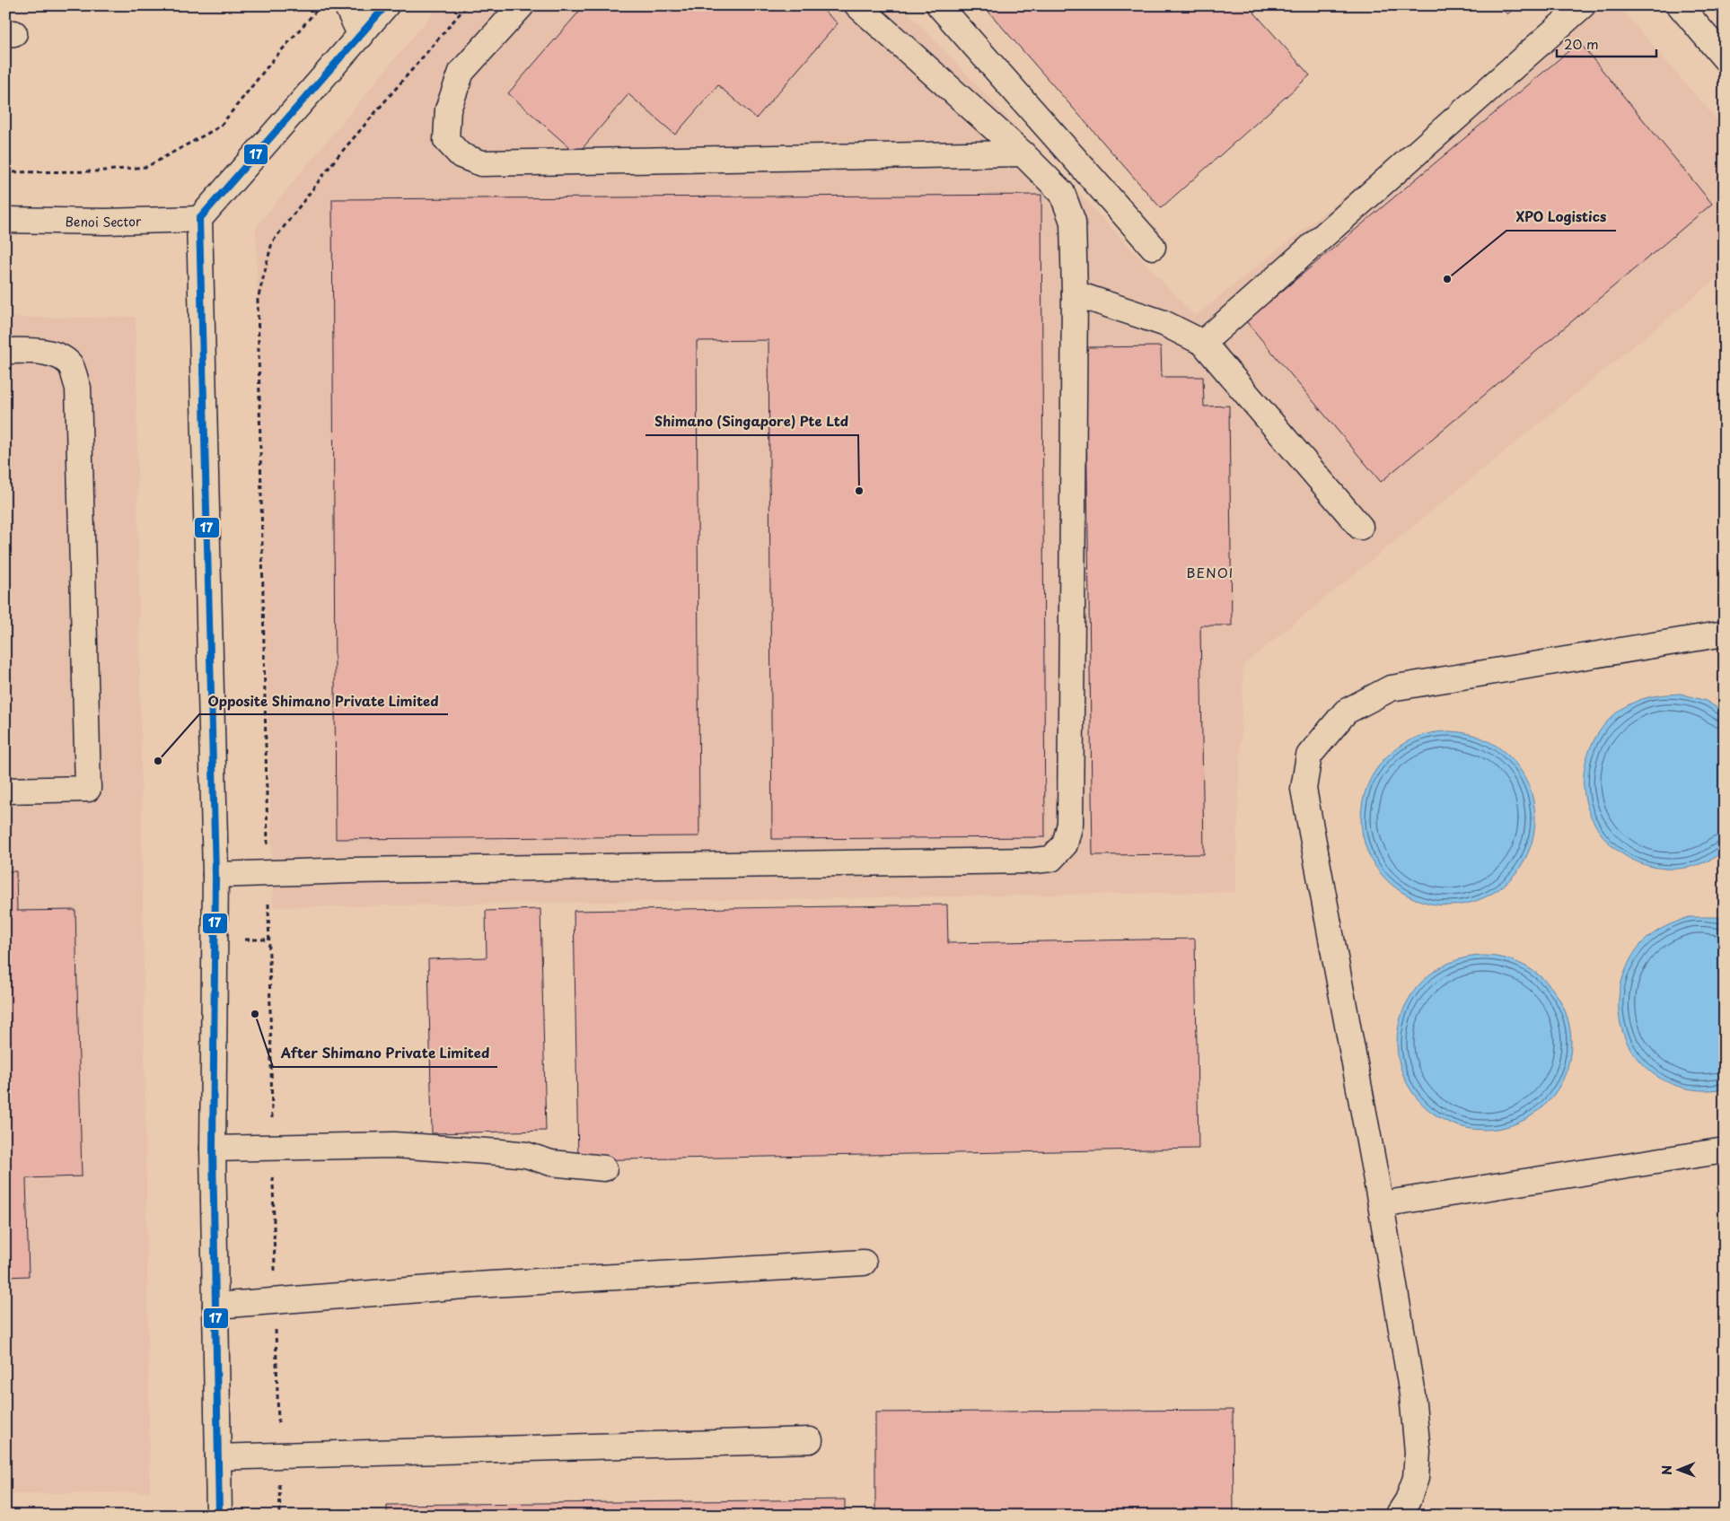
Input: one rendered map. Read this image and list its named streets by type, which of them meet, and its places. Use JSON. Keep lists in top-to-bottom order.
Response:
{
  "streets": {
    "street": ["Benoi Sector"]
  },
  "districts": ["BENOI"],
  "places": [
    "XPO Logistics",
    "Shimano (Singapore) Pte Ltd",
    "Opposite Shimano Private Limited",
    "After Shimano Private Limited"
  ],
  "lines": ["transit line 17"],
  "scale_bar": "20 m",
  "north": "left"
}
